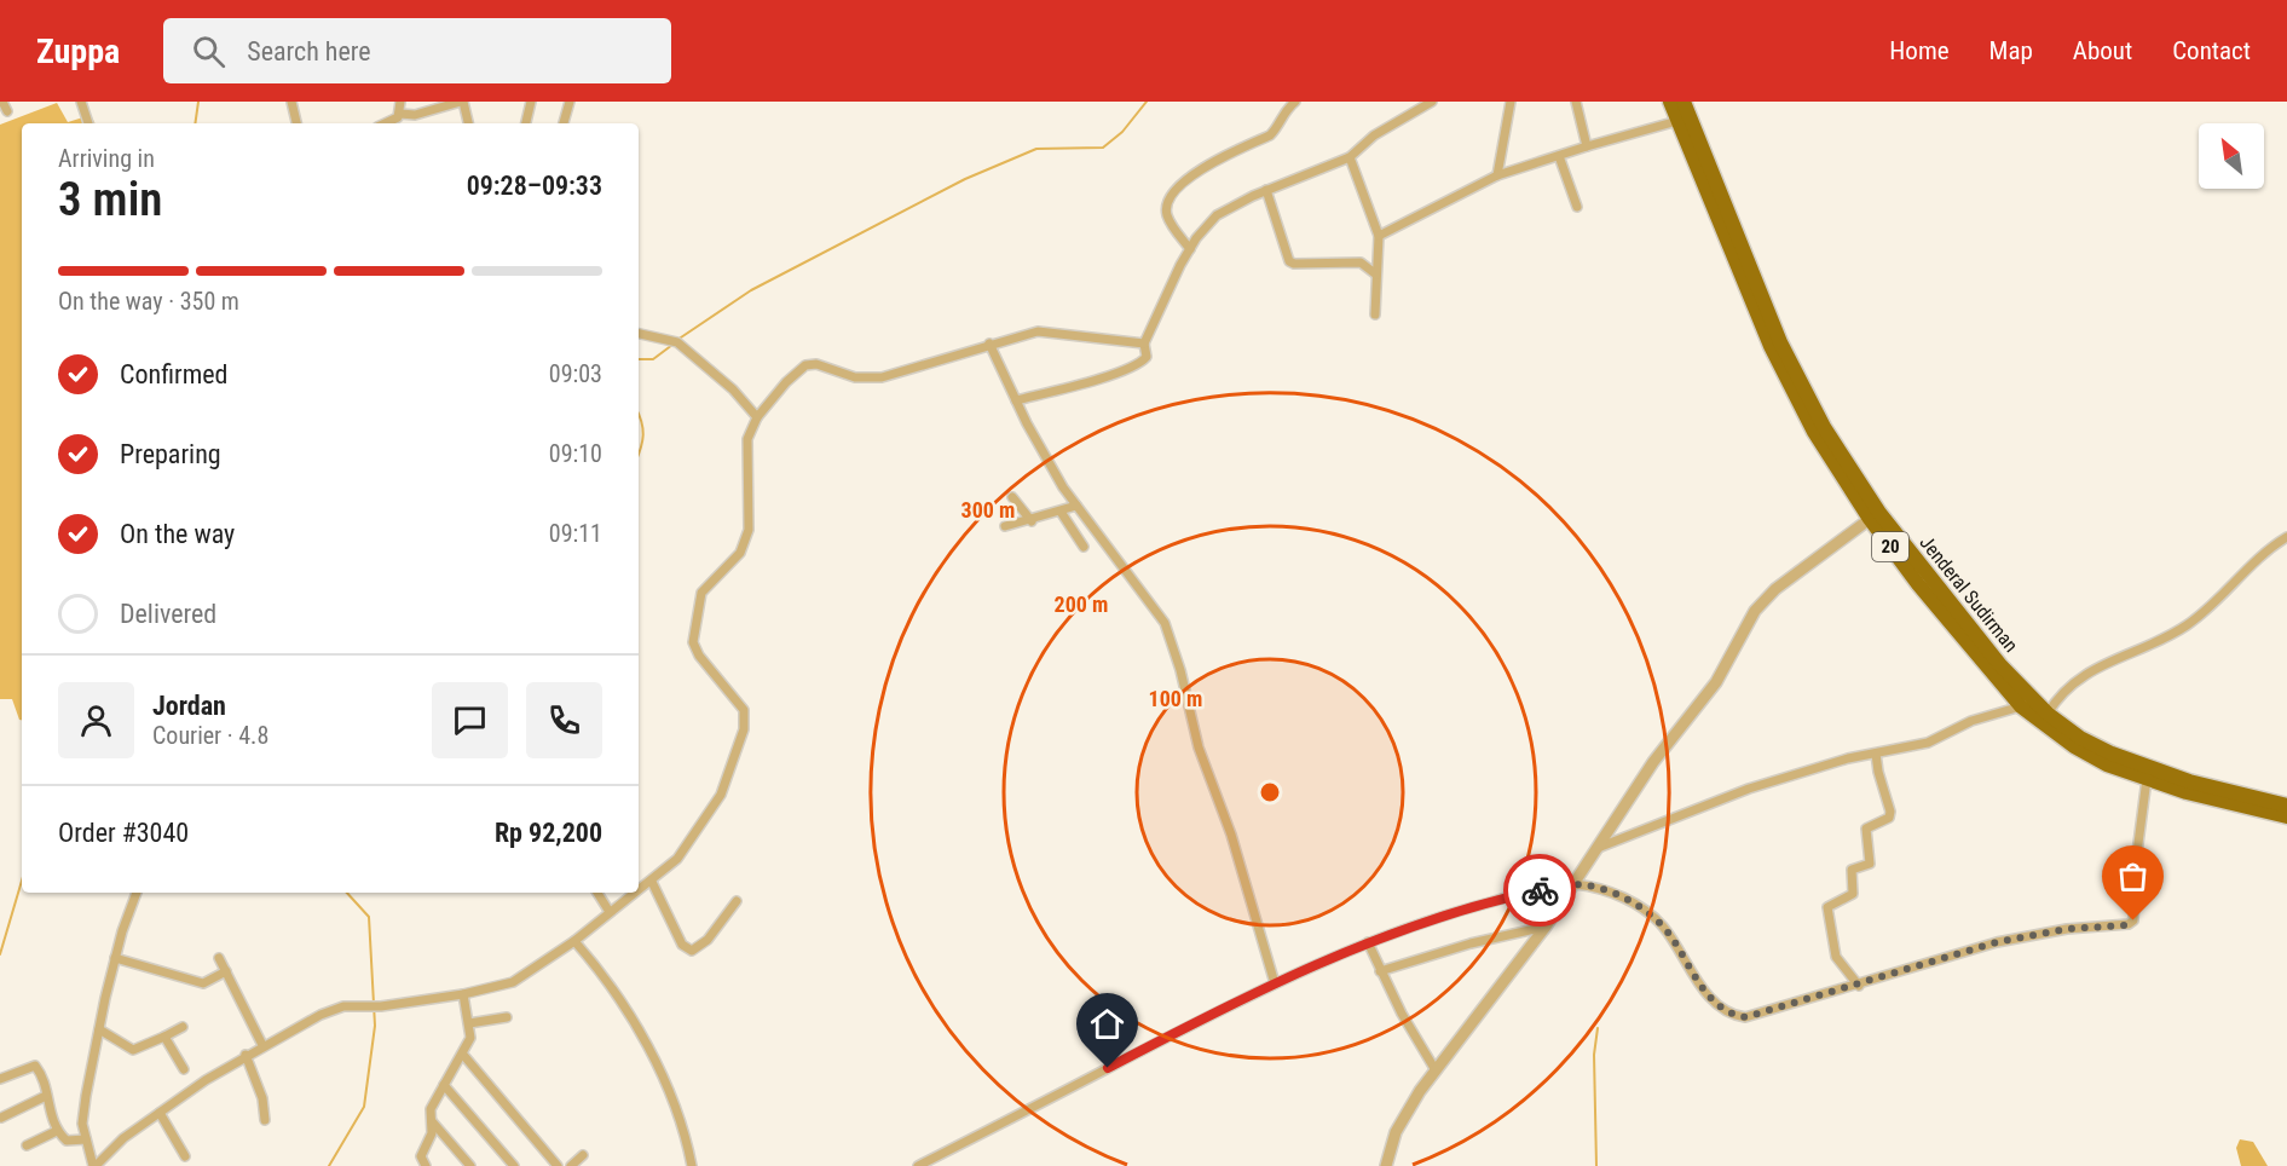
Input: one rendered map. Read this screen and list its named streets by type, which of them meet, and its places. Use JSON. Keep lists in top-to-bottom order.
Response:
{
  "streets": {
    "highway": ["20", "Jenderal Sudirman"]
  },
  "north": "top left",
  "page": {
    "header": "Zuppa",
    "search": "Search here",
    "nav": [
      "Home",
      "Map",
      "About",
      "Contact"
    ],
    "heading": ["3 min", "Arriving in", "09:28–09:33"],
    "panel": [
      "Jordan",
      "Courier · 4.8",
      "Order #3040",
      "Rp 92,200"
    ],
    "bar": "On the way · 350 m",
    "list": [
      ["Confirmed", "09:03"],
      ["Preparing", "09:10"],
      ["On the way", "09:11"],
      "Delivered"
    ]
  },
  "rings": ["300 m", "200 m", "100 m"]
}
